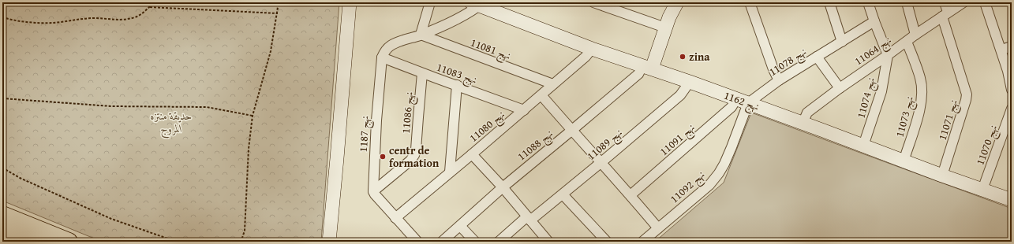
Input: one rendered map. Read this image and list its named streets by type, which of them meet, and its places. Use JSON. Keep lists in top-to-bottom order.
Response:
{
  "streets": {
    "street": [
      "نهج 11081",
      "نهج 11064",
      "نهج 11078",
      "نهج 11083",
      "نهج 11074",
      "نهج 1162",
      "نهج 11086",
      "نهج 11073",
      "نهج 11071",
      "نهج 11080",
      "نهج 1187",
      "نهج 11091",
      "نهج 11089",
      "نهج 11088",
      "نهج 11070",
      "نهج 11092"
    ]
  },
  "crossings": [
    ["نهج 11081", "نهج 11080"],
    ["نهج 11064", "نهج 11074"],
    ["نهج 11064", "نهج 1162"],
    ["نهج 11064", "نهج 11073"],
    ["نهج 11064", "نهج 11071"],
    ["نهج 11078", "نهج 1162"],
    ["نهج 11078", "نهج 11091"],
    ["نهج 11078", "نهج 11092"],
    ["نهج 11083", "نهج 11086"],
    ["نهج 11083", "نهج 11080"],
    ["نهج 11083", "نهج 1187"],
    ["نهج 11074", "نهج 1162"],
    ["نهج 1162", "نهج 11073"],
    ["نهج 1162", "نهج 11071"],
    ["نهج 1162", "نهج 11080"],
    ["نهج 1162", "نهج 11091"],
    ["نهج 1162", "نهج 11089"],
    ["نهج 1162", "نهج 11088"],
    ["نهج 1162", "نهج 11070"],
    ["نهج 1162", "نهج 11092"],
    ["نهج 11086", "نهج 1187"],
    ["نهج 11091", "نهج 11092"]
  ],
  "parks": ["حديقة منتزه المروج"],
  "places": ["zina", "centr de formation"]
}
